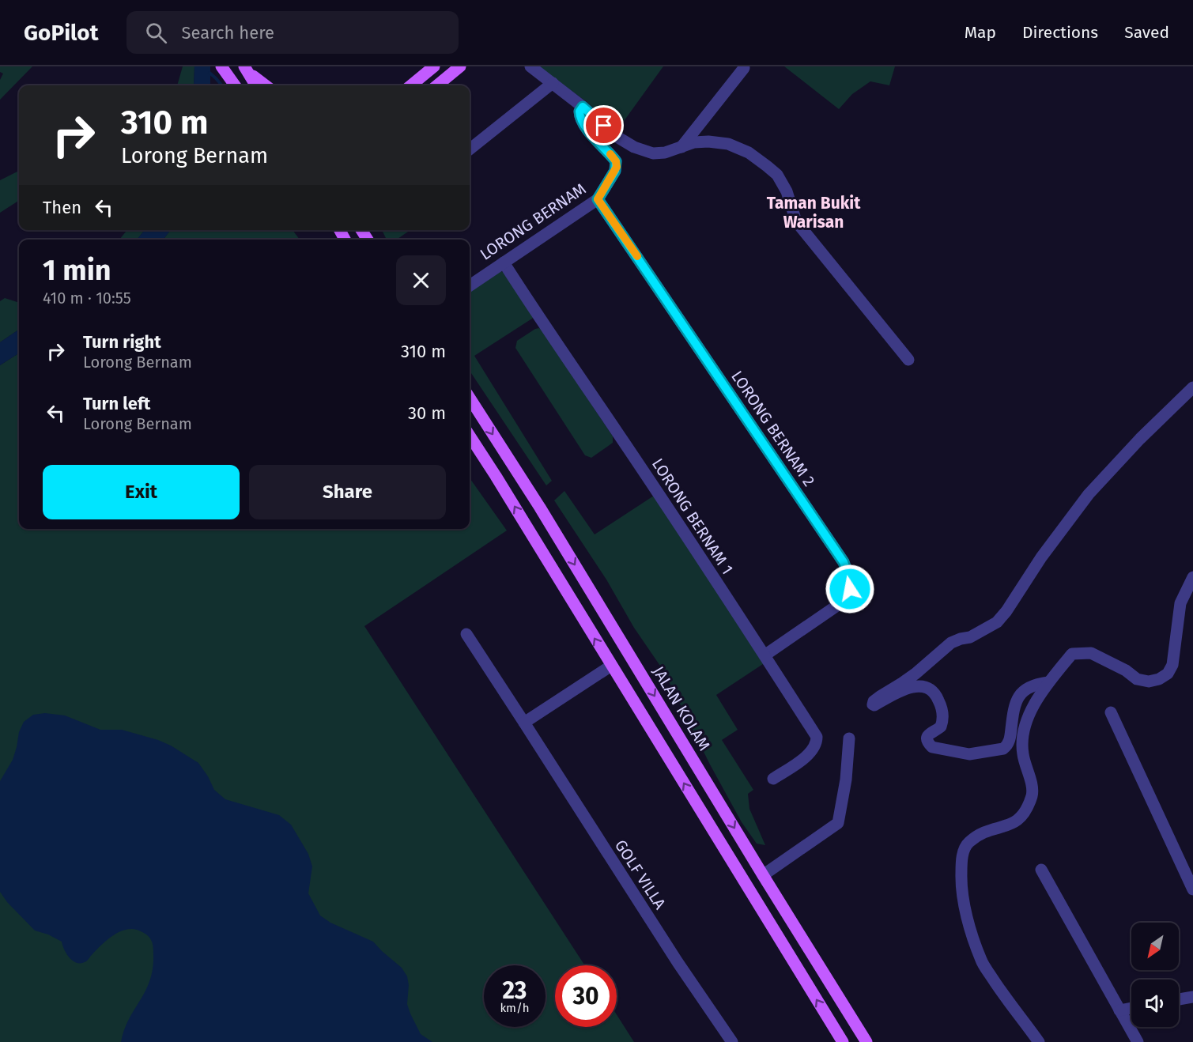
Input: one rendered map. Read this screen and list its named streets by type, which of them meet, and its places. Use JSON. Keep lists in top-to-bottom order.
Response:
{
  "streets": {
    "main road": ["JALAN KOLAM"],
    "street": [
      "LORONG BERNAM",
      "LORONG BERNAM 2",
      "LORONG BERNAM 1",
      "GOLF VILLA"
    ]
  },
  "crossings": [
    ["LORONG BERNAM", "LORONG BERNAM 2"],
    ["LORONG BERNAM", "LORONG BERNAM 1"],
    ["LORONG BERNAM 2", "LORONG BERNAM 1"]
  ],
  "districts": ["Taman Bukit Warisan"],
  "north": "bottom left",
  "page": {
    "header": "GoPilot",
    "search": "Search here",
    "nav": ["Map", "Directions", "Saved"],
    "turn": ["310 m", "Lorong Bernam"],
    "then": "Then",
    "heading": ["1 min", "410 m · 10:55"],
    "list": [
      {
        "name": "Turn right",
        "note": "Lorong Bernam",
        "value": "310 m"
      },
      {
        "name": "Turn left",
        "note": "Lorong Bernam",
        "value": "30 m"
      }
    ],
    "buttons": ["Exit", "Share"],
    "speed": "23 km/h",
    "limit": "30"
  }
}
